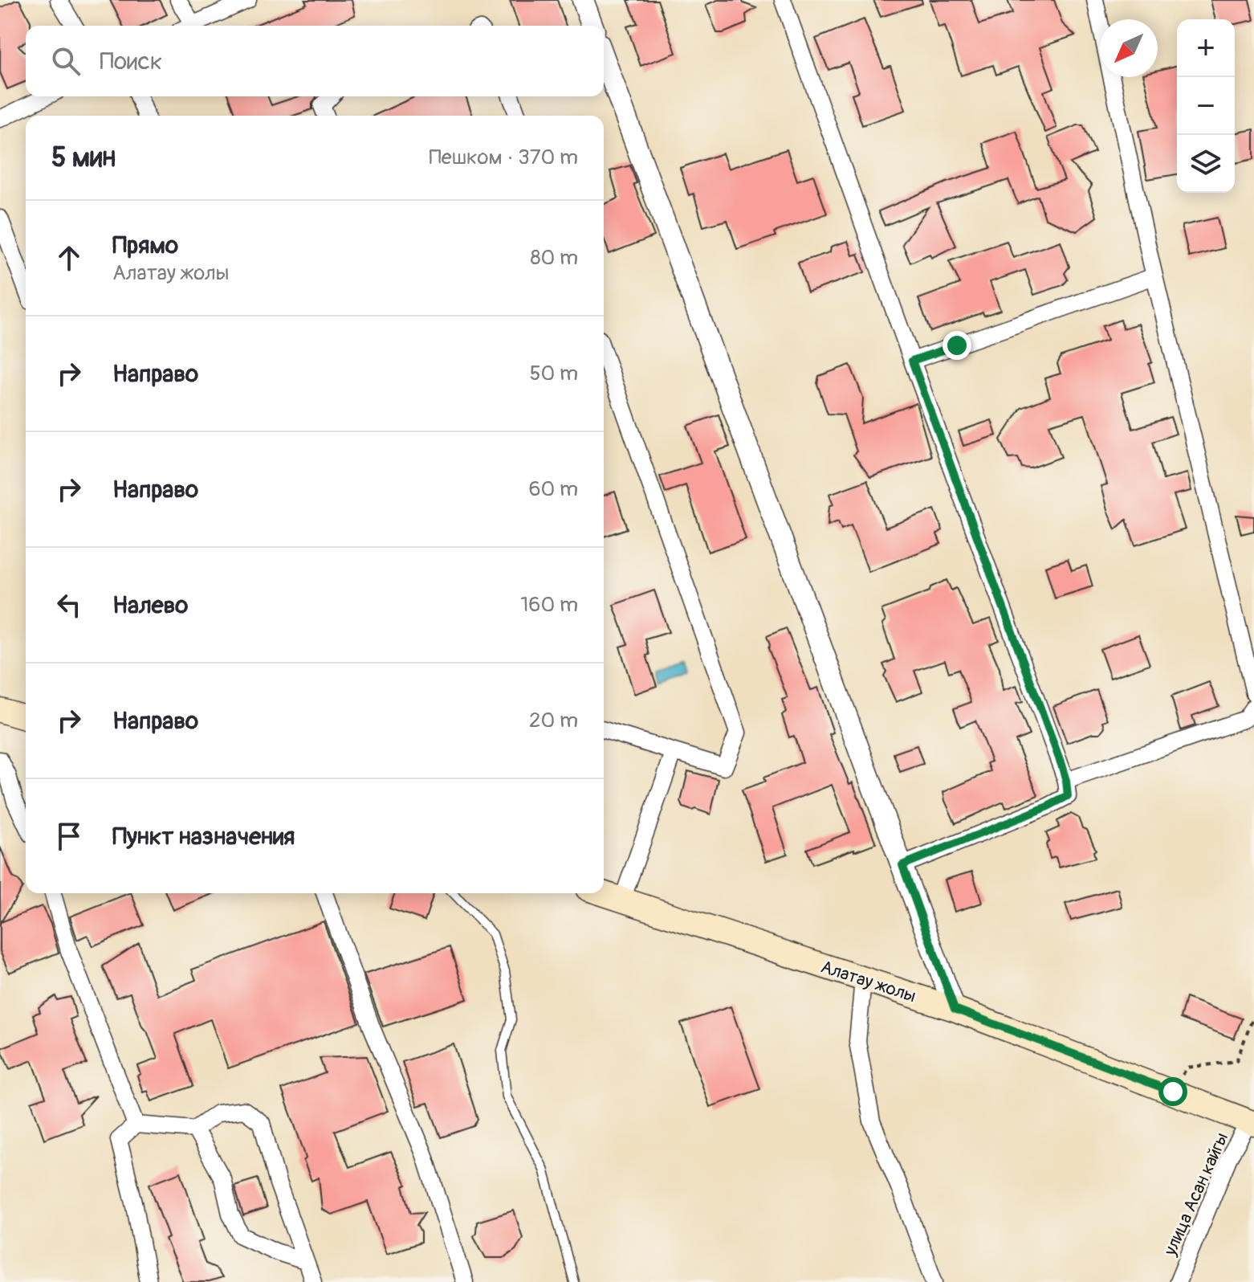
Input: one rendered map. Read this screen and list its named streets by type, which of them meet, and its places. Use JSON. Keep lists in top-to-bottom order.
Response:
{
  "streets": {
    "main road": ["Алатау жолы"],
    "street": ["улица Асан кайгы"]
  },
  "crossings": [
    ["Алатау жолы", "улица Асан кайгы"]
  ],
  "north": "bottom left",
  "page": {
    "map_buttons": ["+", "−"],
    "search": "Поиск",
    "heading": ["5 мин", "Пешком · 370 m"],
    "list": [
      ["Прямо", "Алатау жолы", "80 m"],
      ["Направо", "50 m"],
      ["Направо", "60 m"],
      ["Налево", "160 m"],
      ["Направо", "20 m"],
      "Пункт назначения"
    ]
  }
}
